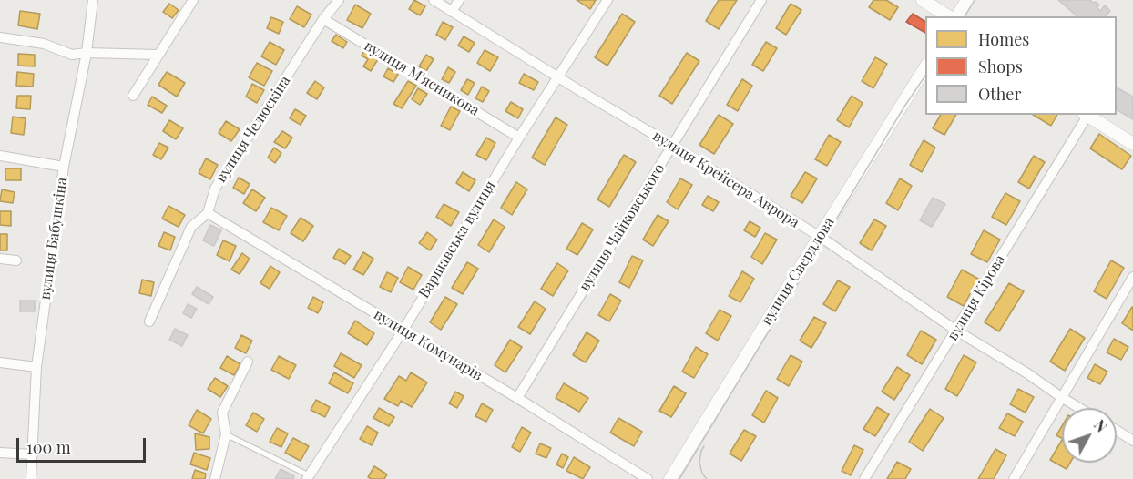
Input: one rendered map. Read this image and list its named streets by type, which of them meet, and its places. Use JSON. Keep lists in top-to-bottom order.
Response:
{
  "streets": {
    "street": [
      "вулиця М'ясникова",
      "вулиця Челюскіна",
      "вулиця Крейсера Аврора",
      "вулиця Чайковського",
      "вулиця Бабушкіна",
      "Варшавська вулиця",
      "вулиця Свердлова",
      "вулиця Кірова",
      "вулиця Комунарів"
    ]
  },
  "crossings": [
    ["вулиця М'ясникова", "вулиця Челюскіна"],
    ["вулиця М'ясникова", "Варшавська вулиця"],
    ["вулиця Челюскіна", "вулиця Комунарів"],
    ["вулиця Крейсера Аврора", "вулиця Чайковського"],
    ["вулиця Крейсера Аврора", "Варшавська вулиця"],
    ["вулиця Крейсера Аврора", "вулиця Свердлова"],
    ["вулиця Крейсера Аврора", "вулиця Кірова"],
    ["вулиця Чайковського", "вулиця Комунарів"],
    ["Варшавська вулиця", "вулиця Комунарів"]
  ],
  "legend": ["Homes", "Shops", "Other"],
  "scale_bar": "100 m",
  "north": "top right"
}
